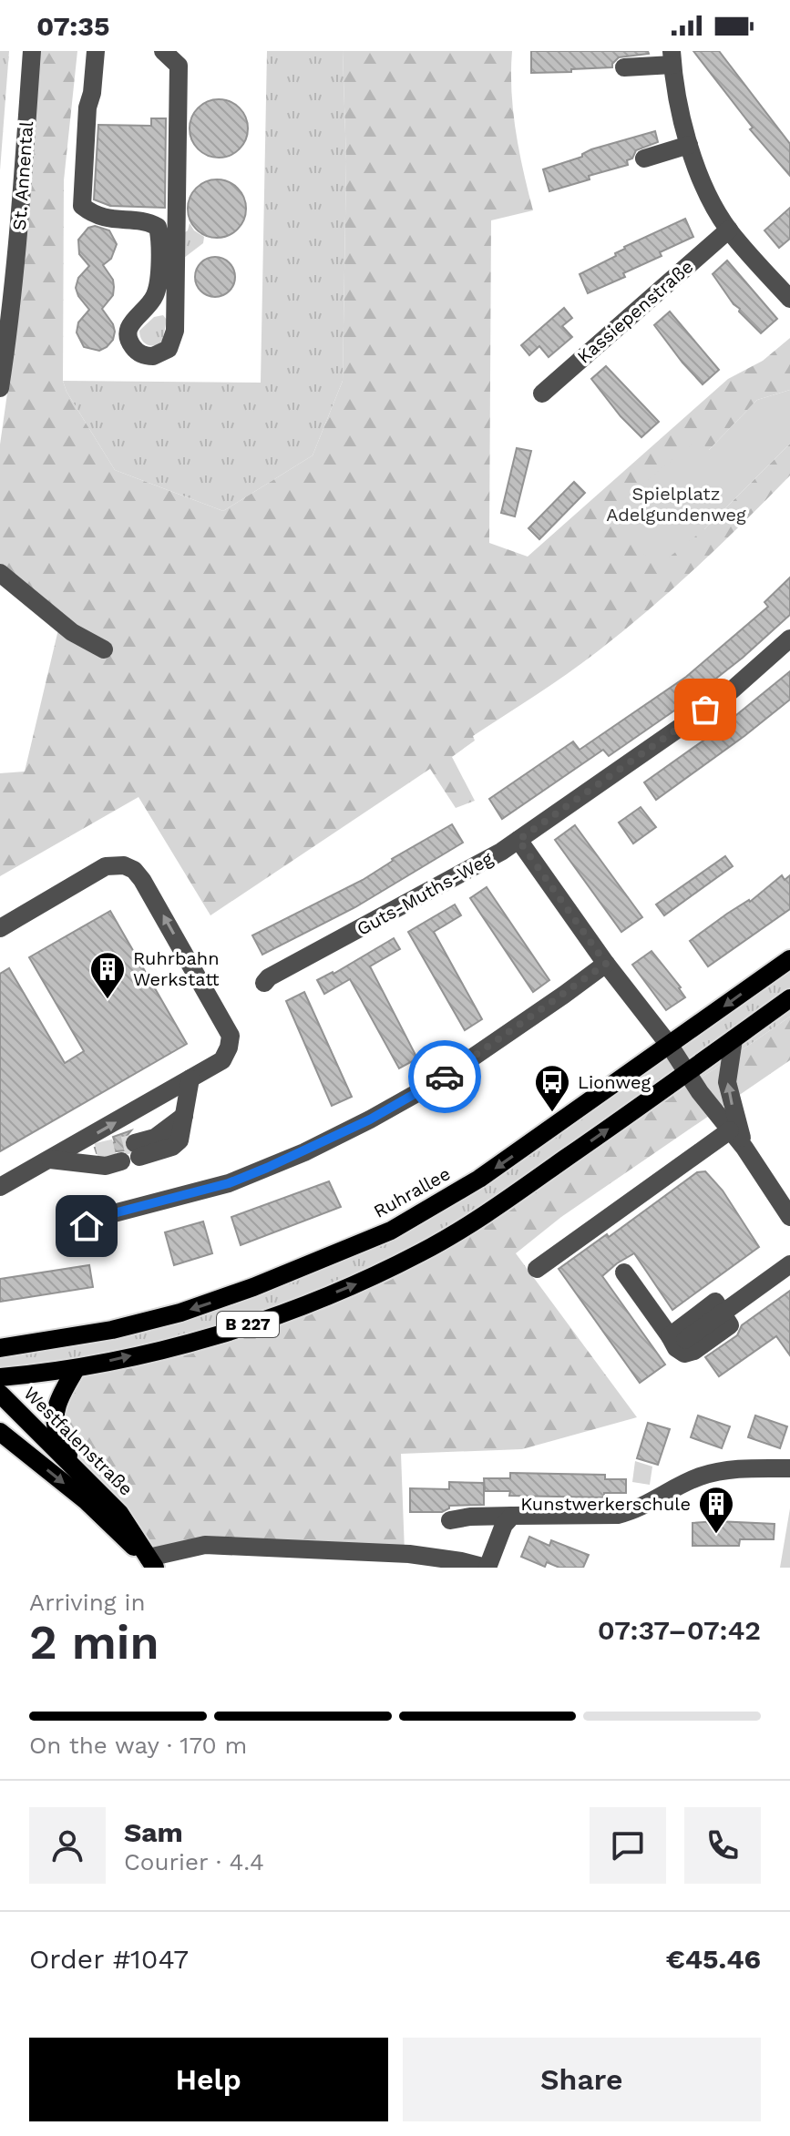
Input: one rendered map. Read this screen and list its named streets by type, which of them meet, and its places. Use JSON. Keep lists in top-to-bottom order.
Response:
{
  "streets": {
    "main road": ["Ruhrallee", "B 227", "Westfalenstraße"],
    "street": ["St. Annental", "Kassiepenstraße", "Guts-Muths-Weg"]
  },
  "parks": ["Spielplatz Adelgundenweg"],
  "places": {
    "building": ["Ruhrbahn Werkstatt", "Kunstwerkerschule"],
    "bus stop": ["Lionweg"]
  },
  "page": {
    "status": "07:35",
    "heading": ["2 min", "Arriving in", "07:37–07:42"],
    "panel": [
      "Sam",
      "Courier · 4.4",
      "Order #1047",
      "€45.46"
    ],
    "bar": "On the way · 170 m",
    "buttons": ["Help", "Share"]
  }
}
